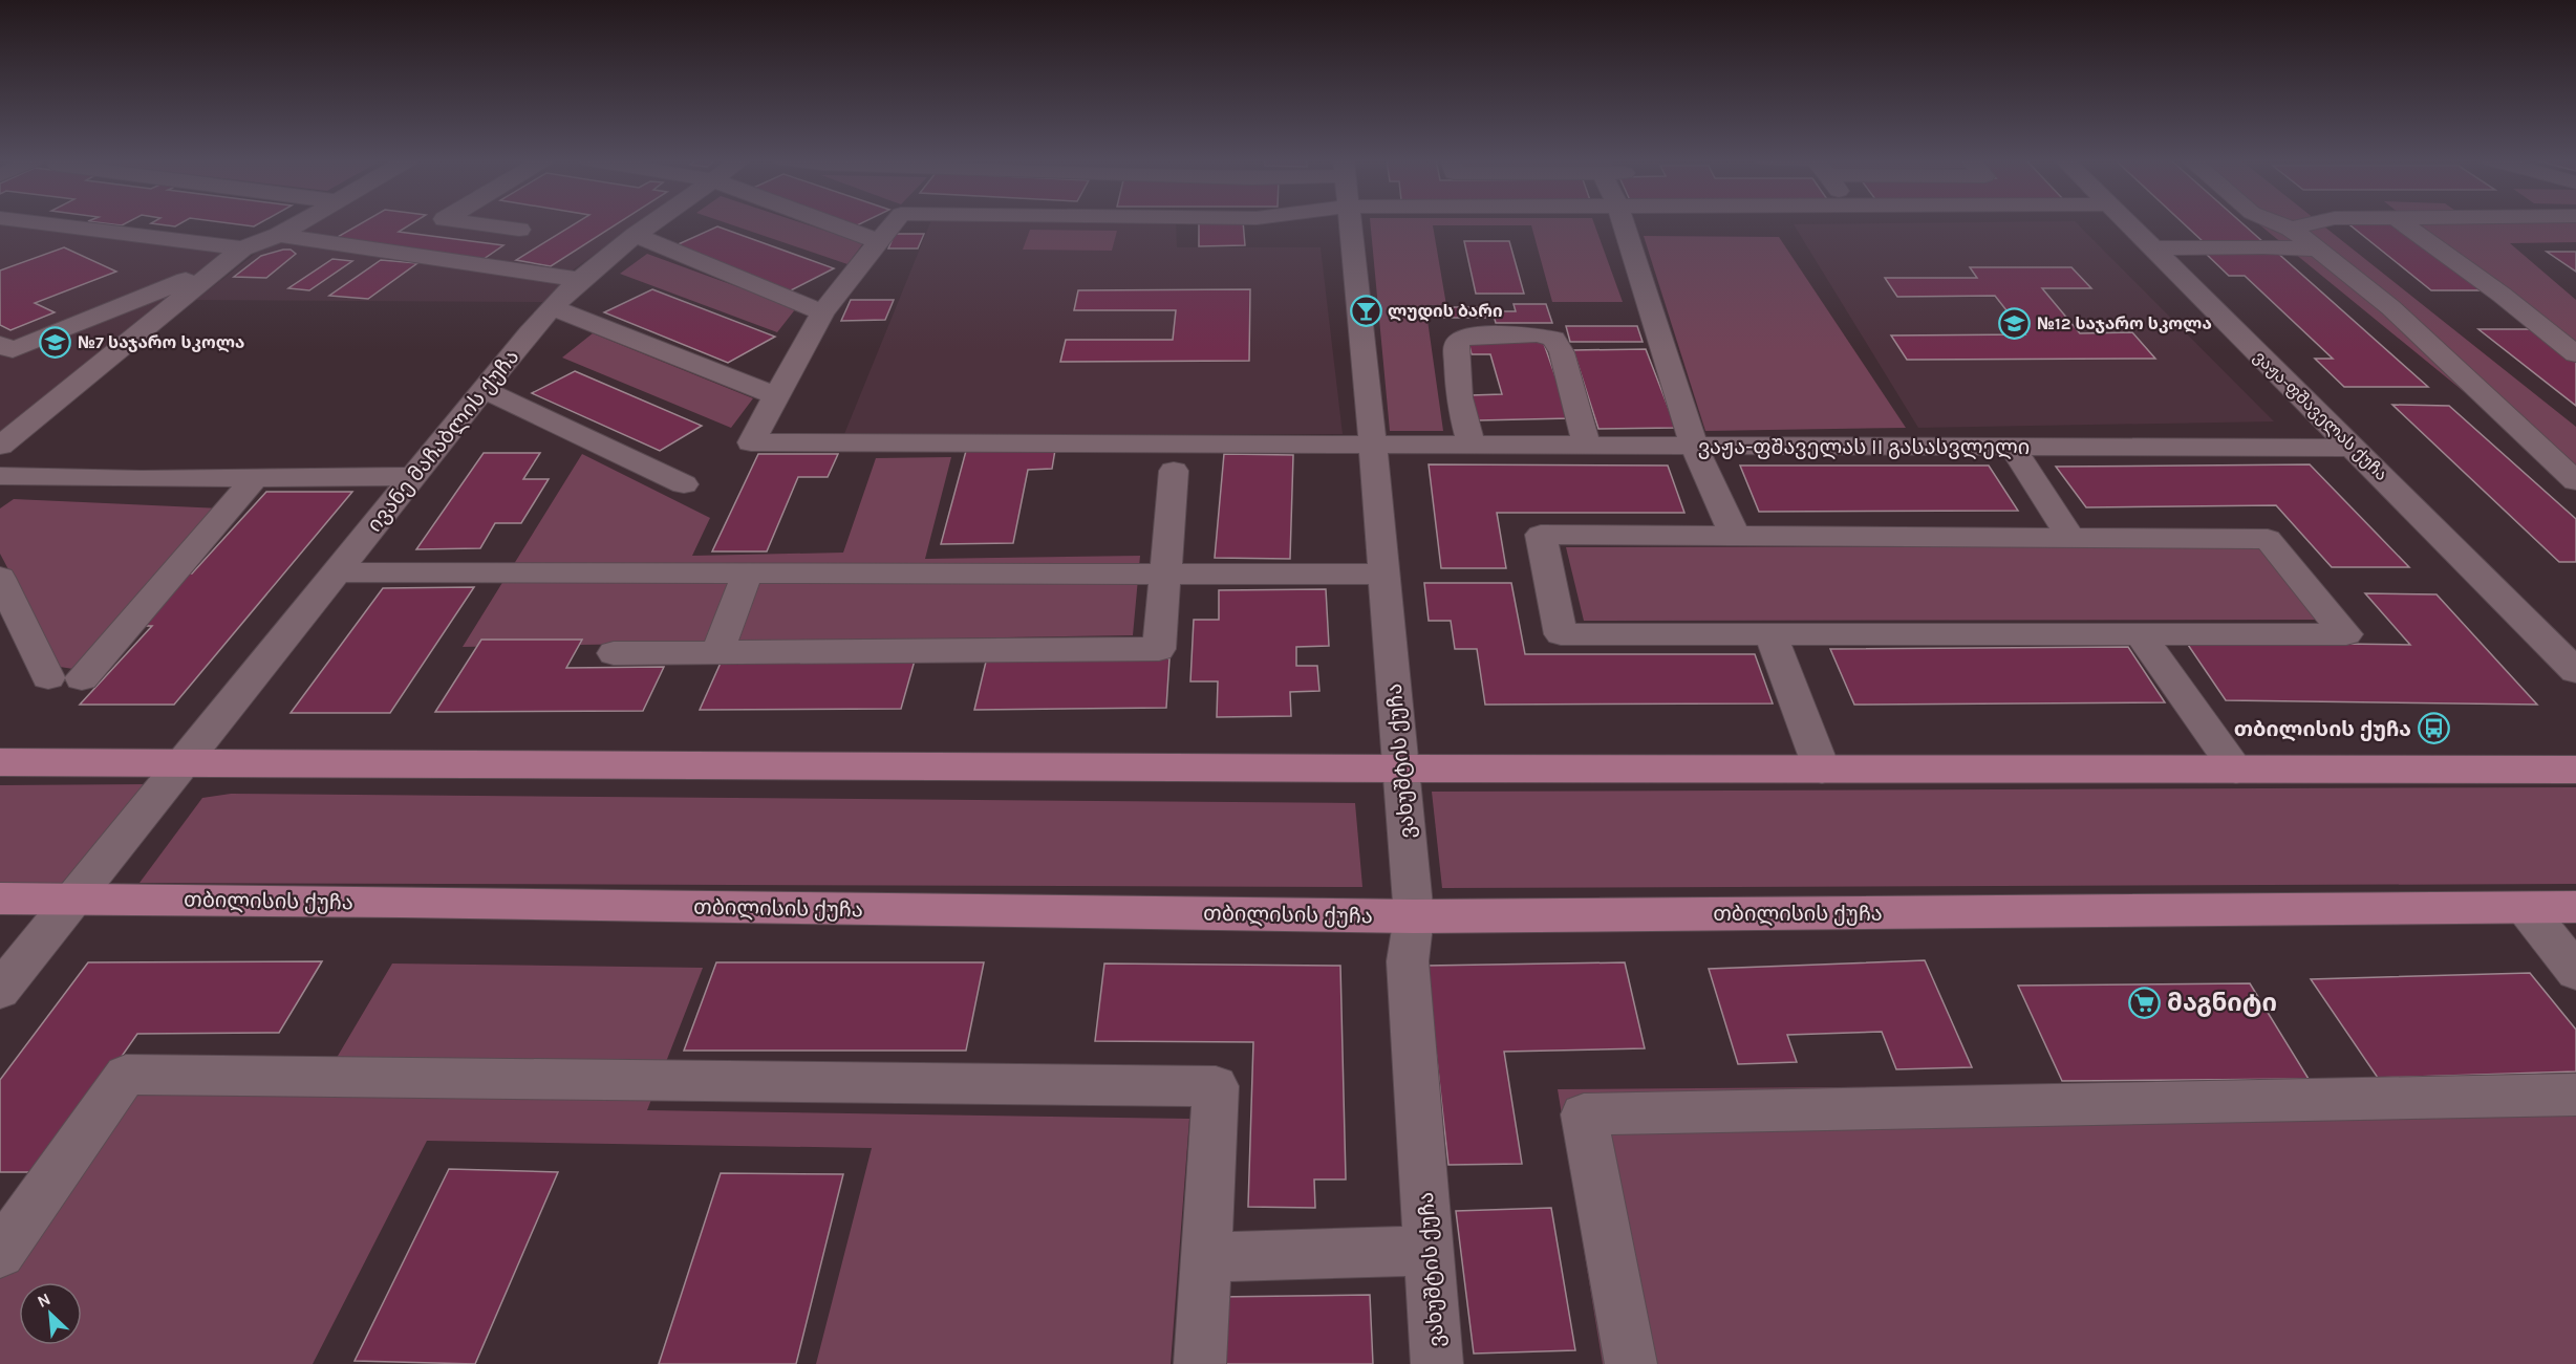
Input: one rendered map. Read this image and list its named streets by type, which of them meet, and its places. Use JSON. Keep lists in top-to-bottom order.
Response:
{
  "streets": {
    "main road": ["თბილისის ქუჩა"],
    "street": [
      "ვაჟა-ფშაველას ქუჩა",
      "ივანე მაჩაბლის ქუჩა",
      "ვაჟა-ფშაველას II გასასვლელი",
      "ვახუშტის ქუჩა"
    ]
  },
  "crossings": [
    ["ვაჟა-ფშაველას ქუჩა", "ვაჟა-ფშაველას II გასასვლელი"],
    ["ივანე მაჩაბლის ქუჩა", "თბილისის ქუჩა"],
    ["ვაჟა-ფშაველას II გასასვლელი", "ვახუშტის ქუჩა"],
    ["ვახუშტის ქუჩა", "თბილისის ქუჩა"]
  ],
  "places": {
    "bar": ["ლუდის ბარი"],
    "school or university": ["№12 საჯარო სკოლა", "№7 საჯარო სკოლა"],
    "bus stop": ["თბილისის ქუჩა"],
    "supermarket": ["მაგნიტი"]
  },
  "north": "top left"
}
